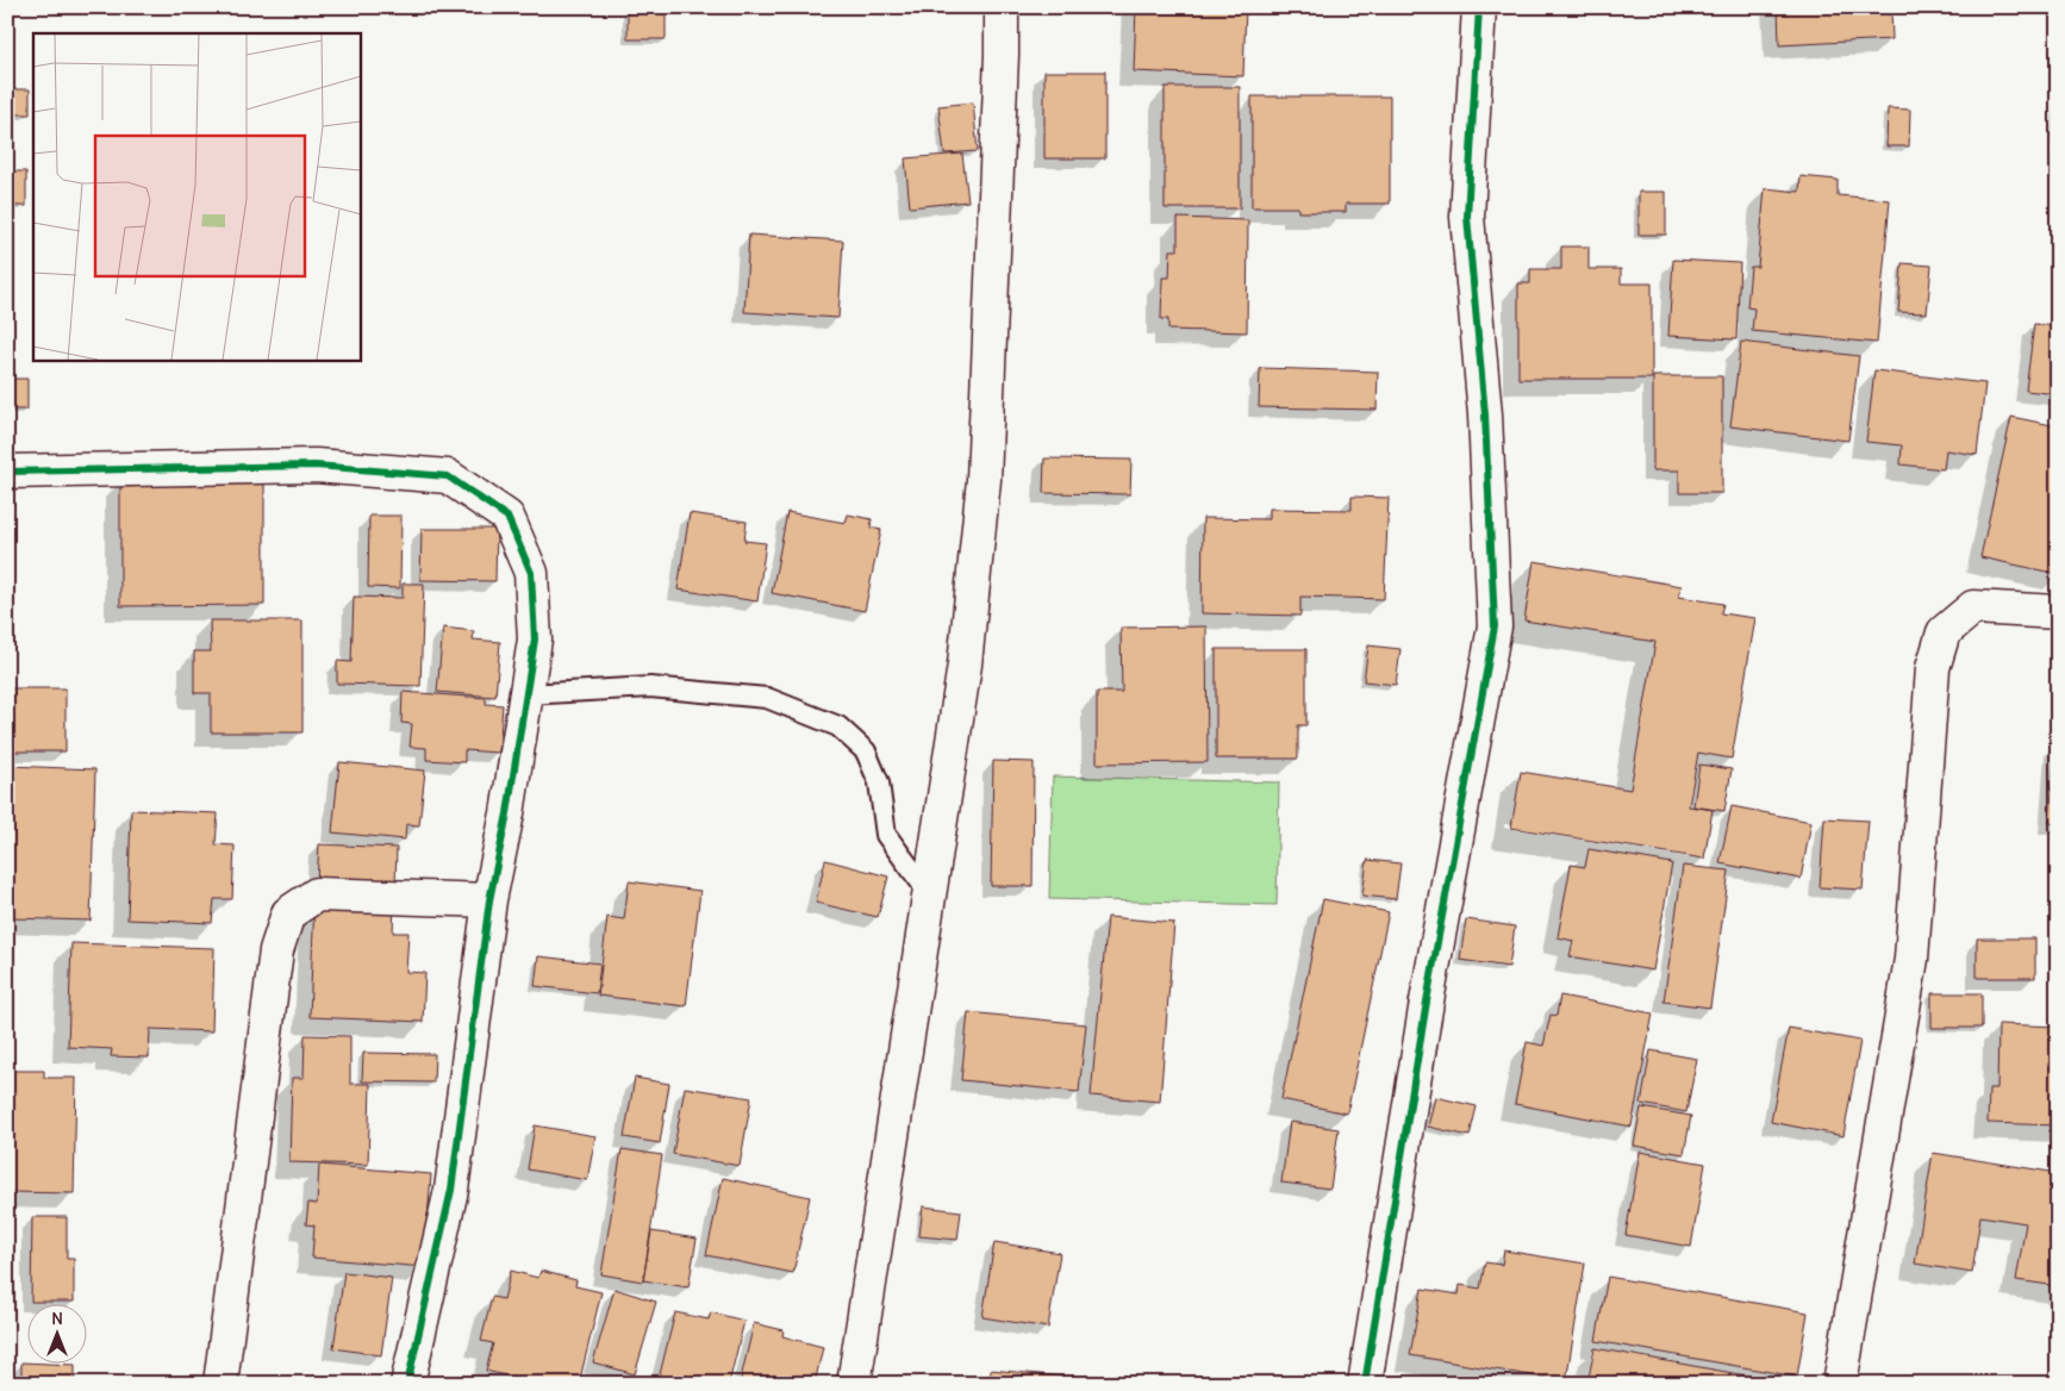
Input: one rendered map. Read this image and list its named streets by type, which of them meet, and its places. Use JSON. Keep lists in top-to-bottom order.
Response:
{
  "north": "top"
}
